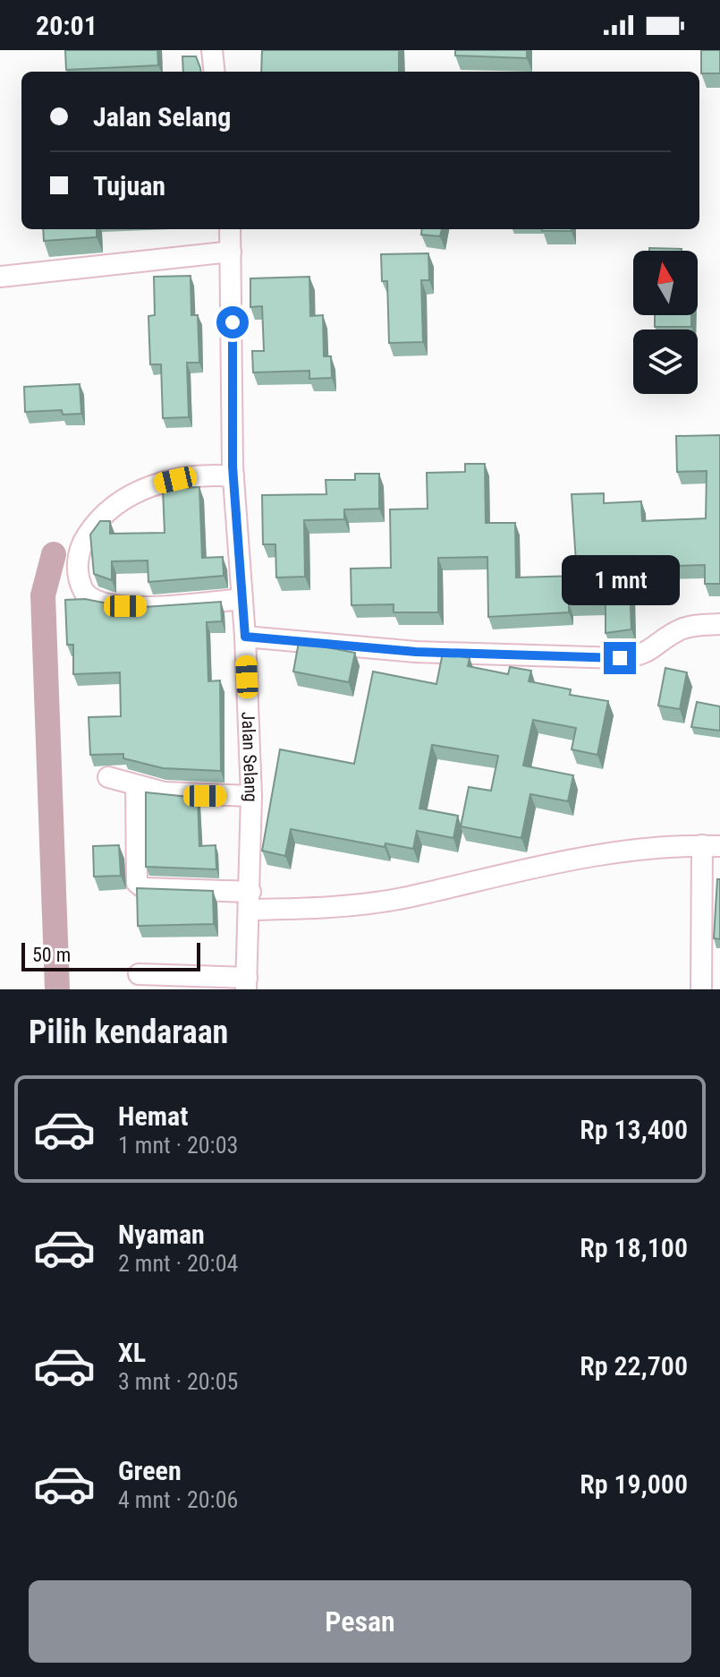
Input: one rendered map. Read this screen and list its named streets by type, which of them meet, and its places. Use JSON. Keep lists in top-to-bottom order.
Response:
{
  "streets": {
    "street": ["Jalan Selang"]
  },
  "scale_bar": "50 m",
  "north": "top",
  "page": {
    "status": "20:01",
    "banner": ["Jalan Selang", "Tujuan"],
    "bubble": "1 mnt",
    "scale": "50 m",
    "heading": "Pilih kendaraan",
    "list": [
      {
        "name": "Hemat",
        "note": "1 mnt · 20:03",
        "value": "Rp 13,400"
      },
      {
        "name": "Nyaman",
        "note": "2 mnt · 20:04",
        "value": "Rp 18,100"
      },
      {
        "name": "XL",
        "note": "3 mnt · 20:05",
        "value": "Rp 22,700"
      },
      {
        "name": "Green",
        "note": "4 mnt · 20:06",
        "value": "Rp 19,000"
      }
    ],
    "buttons": "Pesan"
  }
}
